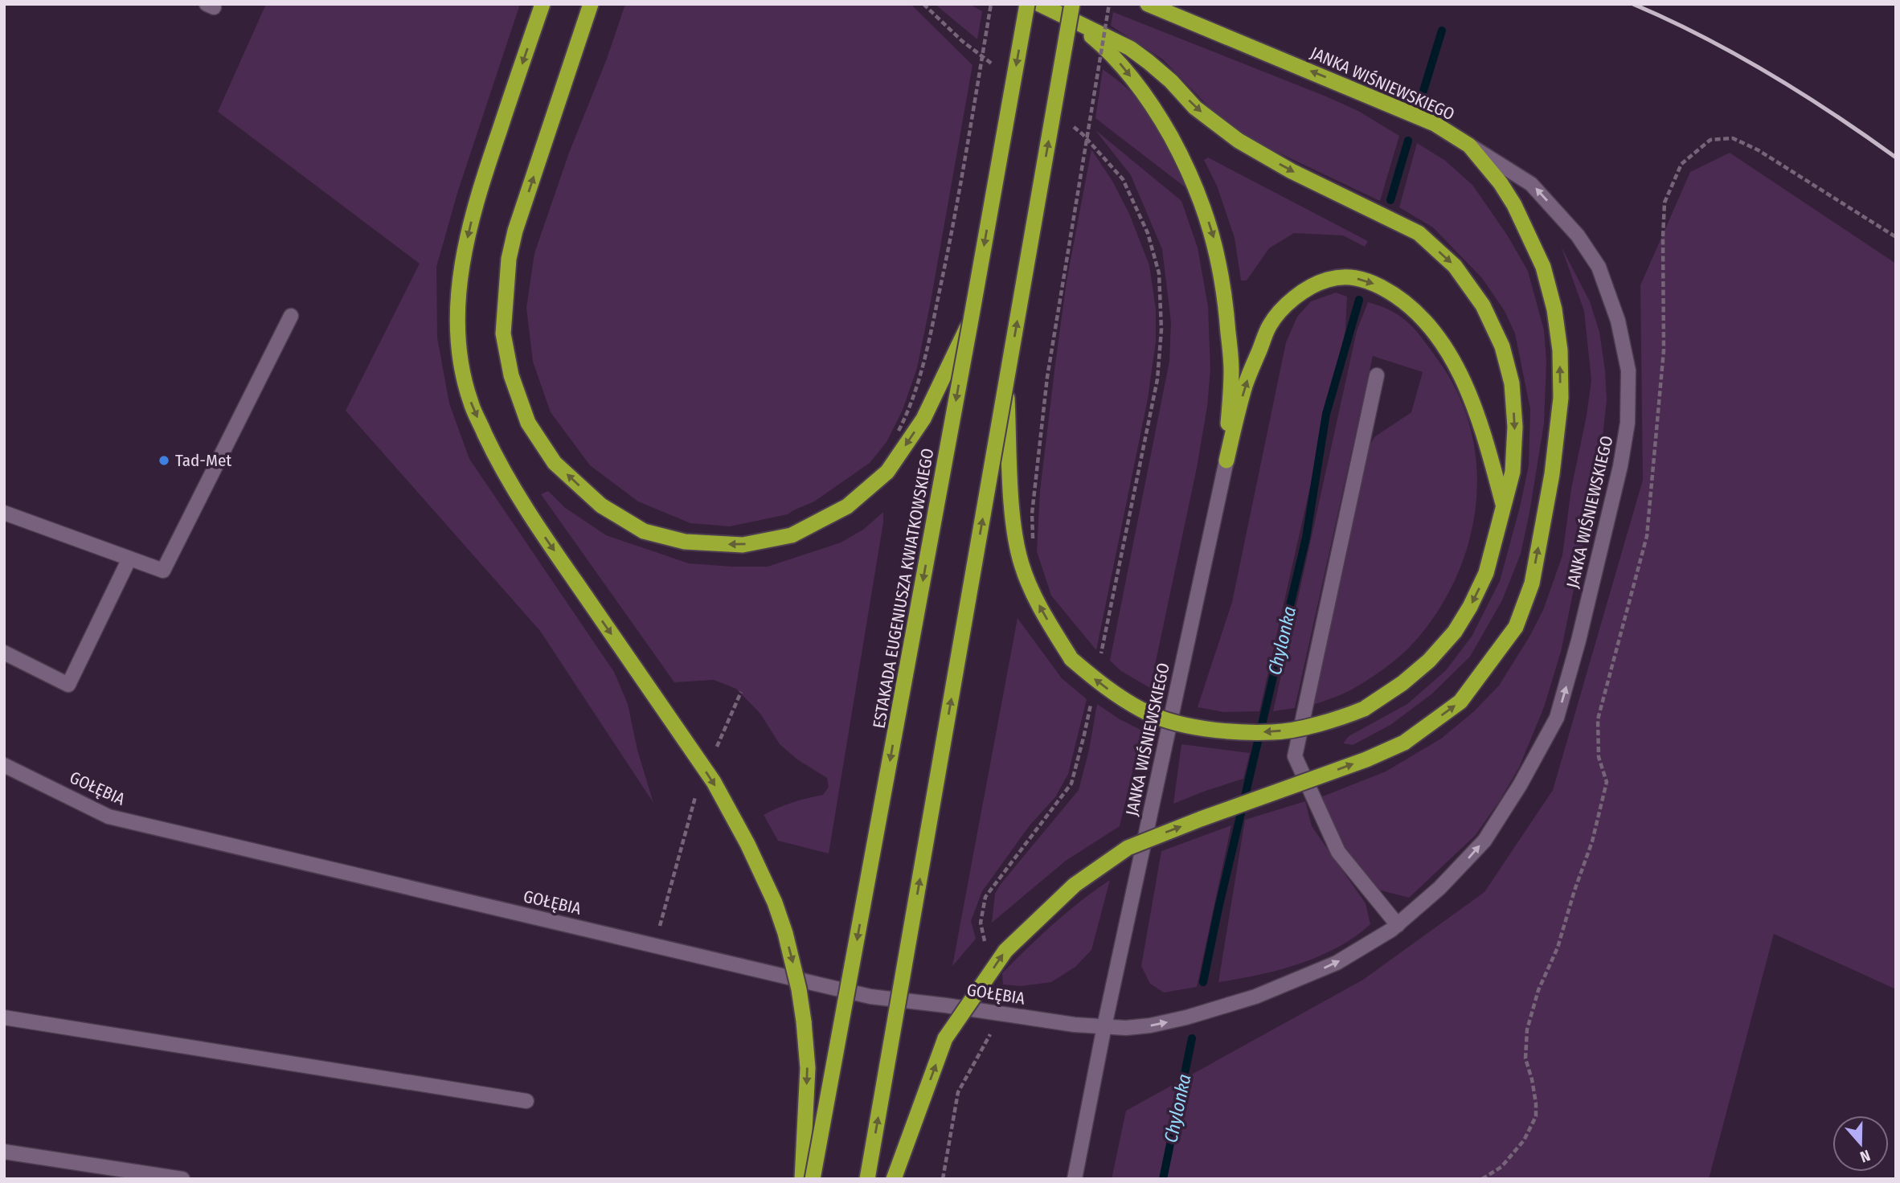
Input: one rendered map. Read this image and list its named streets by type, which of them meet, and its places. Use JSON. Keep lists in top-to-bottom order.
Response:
{
  "streets": {
    "highway": ["JANKA WIŚNIEWSKIEGO", "ESTAKADA EUGENIUSZA KWIATKOWSKIEGO"],
    "street": ["GOŁĘBIA"]
  },
  "crossings": [
    ["JANKA WIŚNIEWSKIEGO", "GOŁĘBIA"]
  ],
  "water": ["Chylonka"],
  "places": ["Tad-Met"],
  "north": "bottom"
}
